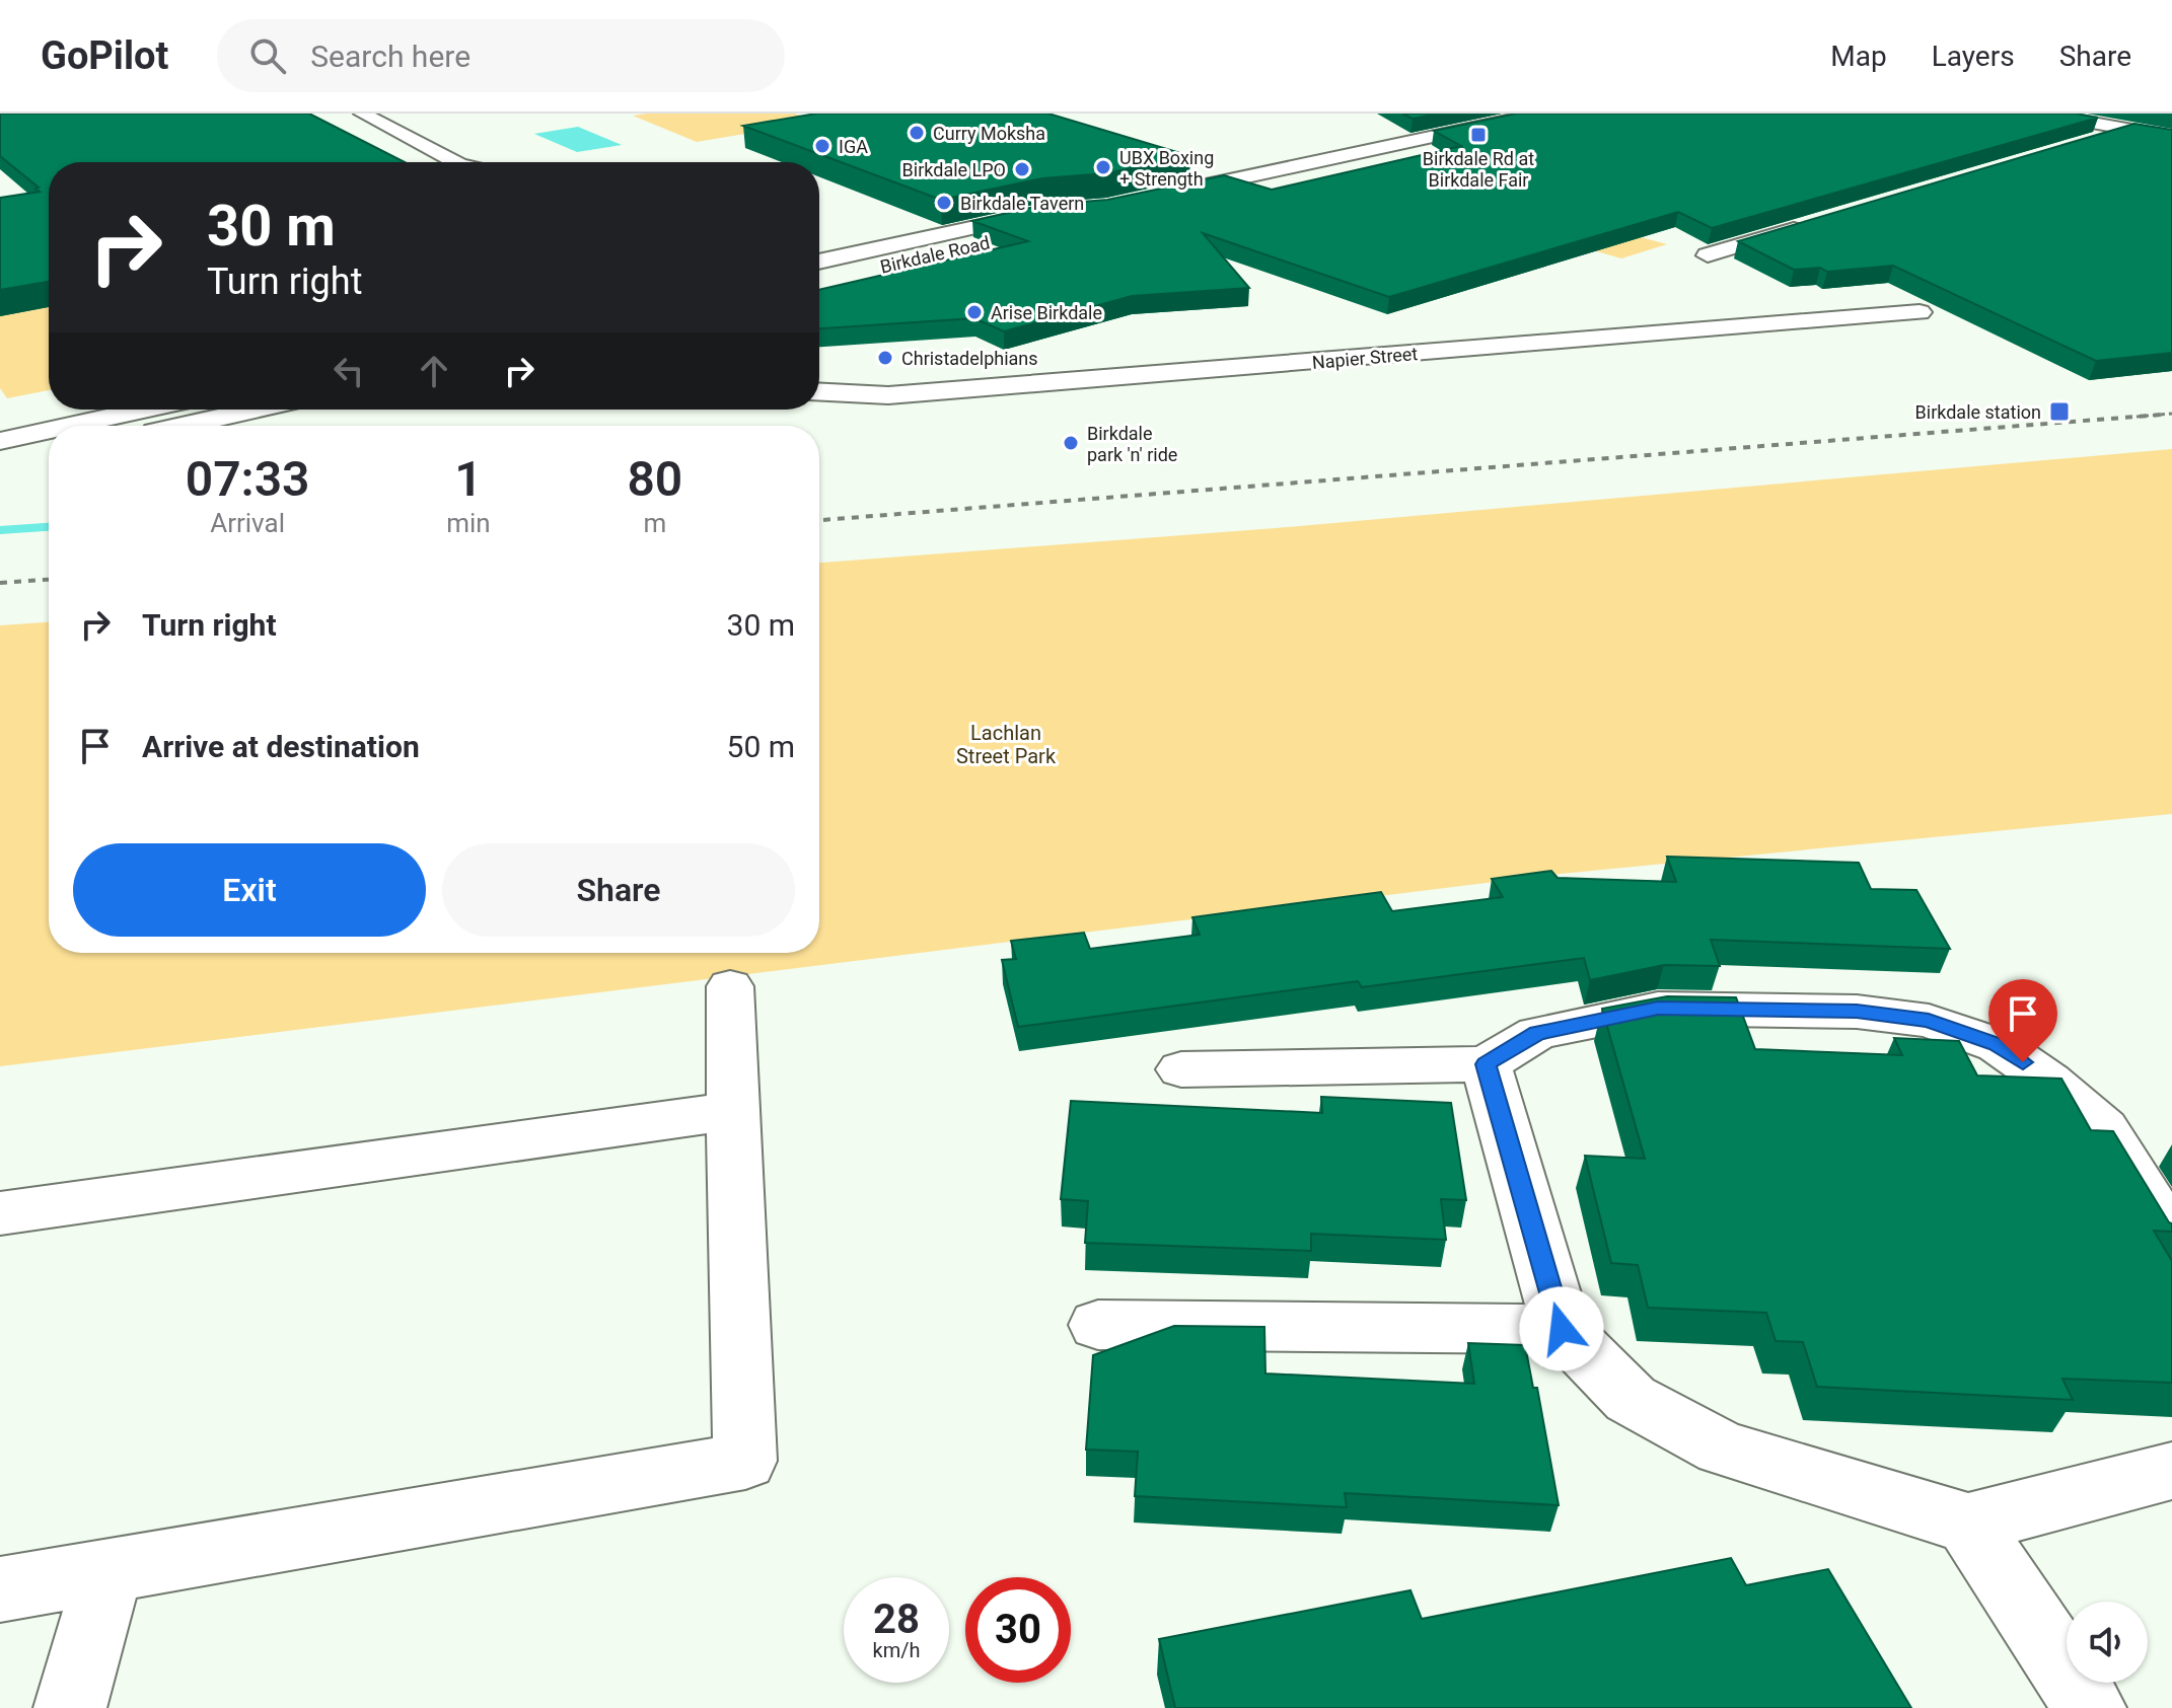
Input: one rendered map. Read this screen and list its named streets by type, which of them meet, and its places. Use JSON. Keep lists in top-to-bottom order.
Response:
{
  "streets": {
    "street": ["Birkdale Road", "Napier Street"]
  },
  "parks": ["Lachlan Street Park"],
  "places": {
    "other": [
      "Curry Moksha",
      "IGA",
      "UBX Boxing + Strength",
      "Birkdale LPO",
      "Birkdale Tavern",
      "Arise Birkdale",
      "Christadelphians",
      "Birkdale park 'n' ride"
    ],
    "transit": ["Birkdale Rd at Birkdale Fair", "Birkdale station"]
  },
  "page": {
    "header": "GoPilot",
    "search": "Search here",
    "nav": ["Map", "Layers", "Share"],
    "turn": ["30 m", "Turn right"],
    "eta": [
      "07:33",
      "Arrival",
      "1",
      "min",
      "80",
      "m"
    ],
    "list": [
      {
        "name": "Turn right",
        "value": "30 m"
      },
      {
        "name": "Arrive at destination",
        "value": "50 m"
      }
    ],
    "buttons": ["Exit", "Share"],
    "speed": "28 km/h",
    "limit": "30"
  }
}
